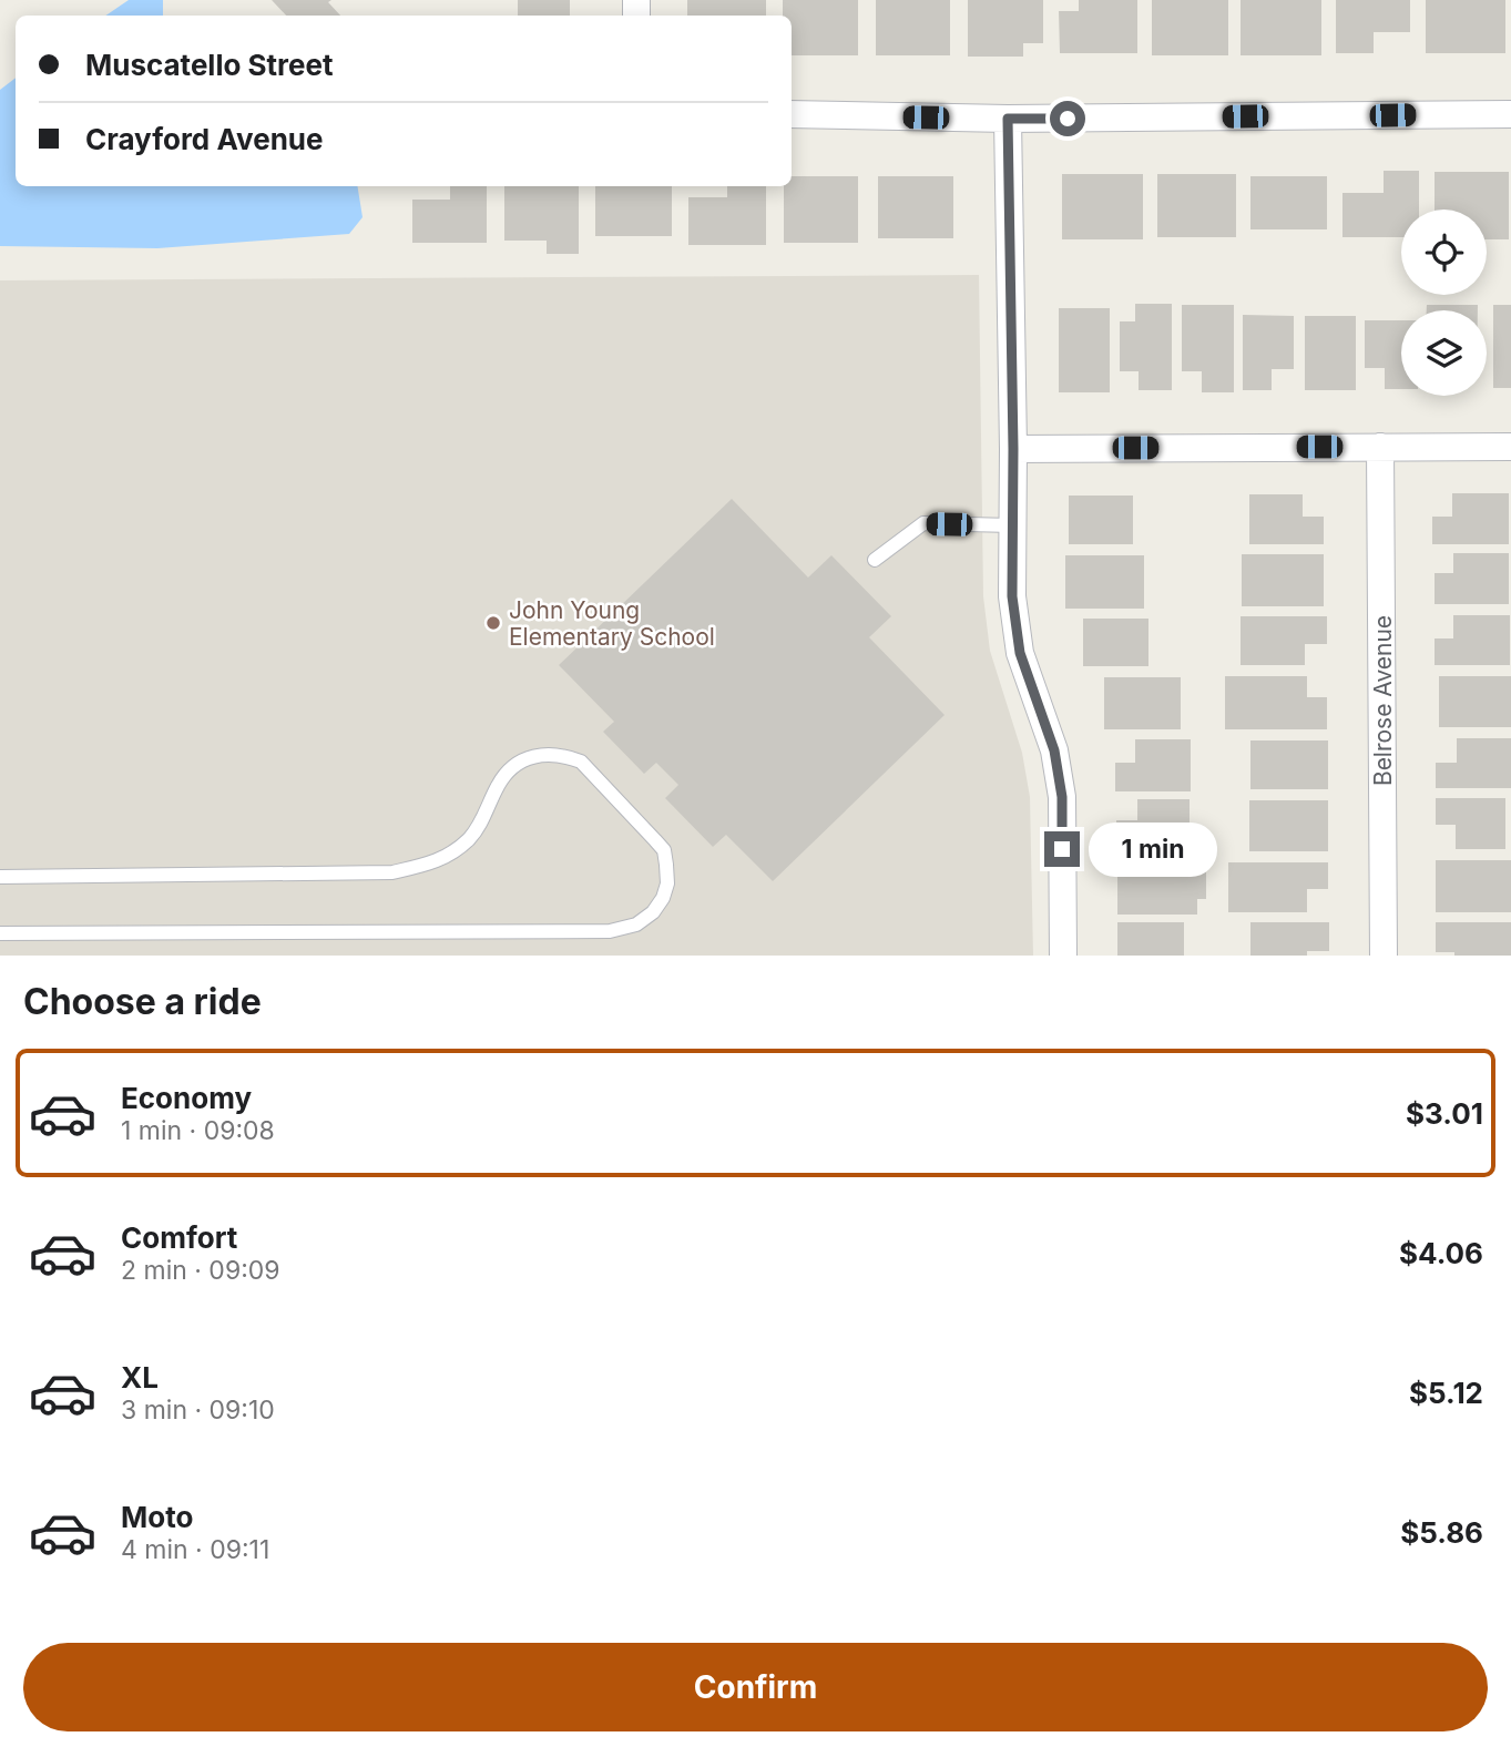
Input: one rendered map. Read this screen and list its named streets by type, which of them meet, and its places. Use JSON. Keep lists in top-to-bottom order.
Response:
{
  "streets": {
    "street": ["Belrose Avenue"]
  },
  "places": ["John Young Elementary School"],
  "page": {
    "banner": ["Muscatello Street", "Crayford Avenue"],
    "bubble": "1 min",
    "heading": "Choose a ride",
    "list": [
      {
        "name": "Economy",
        "note": "1 min · 09:08",
        "value": "$3.01"
      },
      {
        "name": "Comfort",
        "note": "2 min · 09:09",
        "value": "$4.06"
      },
      {
        "name": "XL",
        "note": "3 min · 09:10",
        "value": "$5.12"
      },
      {
        "name": "Moto",
        "note": "4 min · 09:11",
        "value": "$5.86"
      }
    ],
    "buttons": "Confirm"
  }
}
